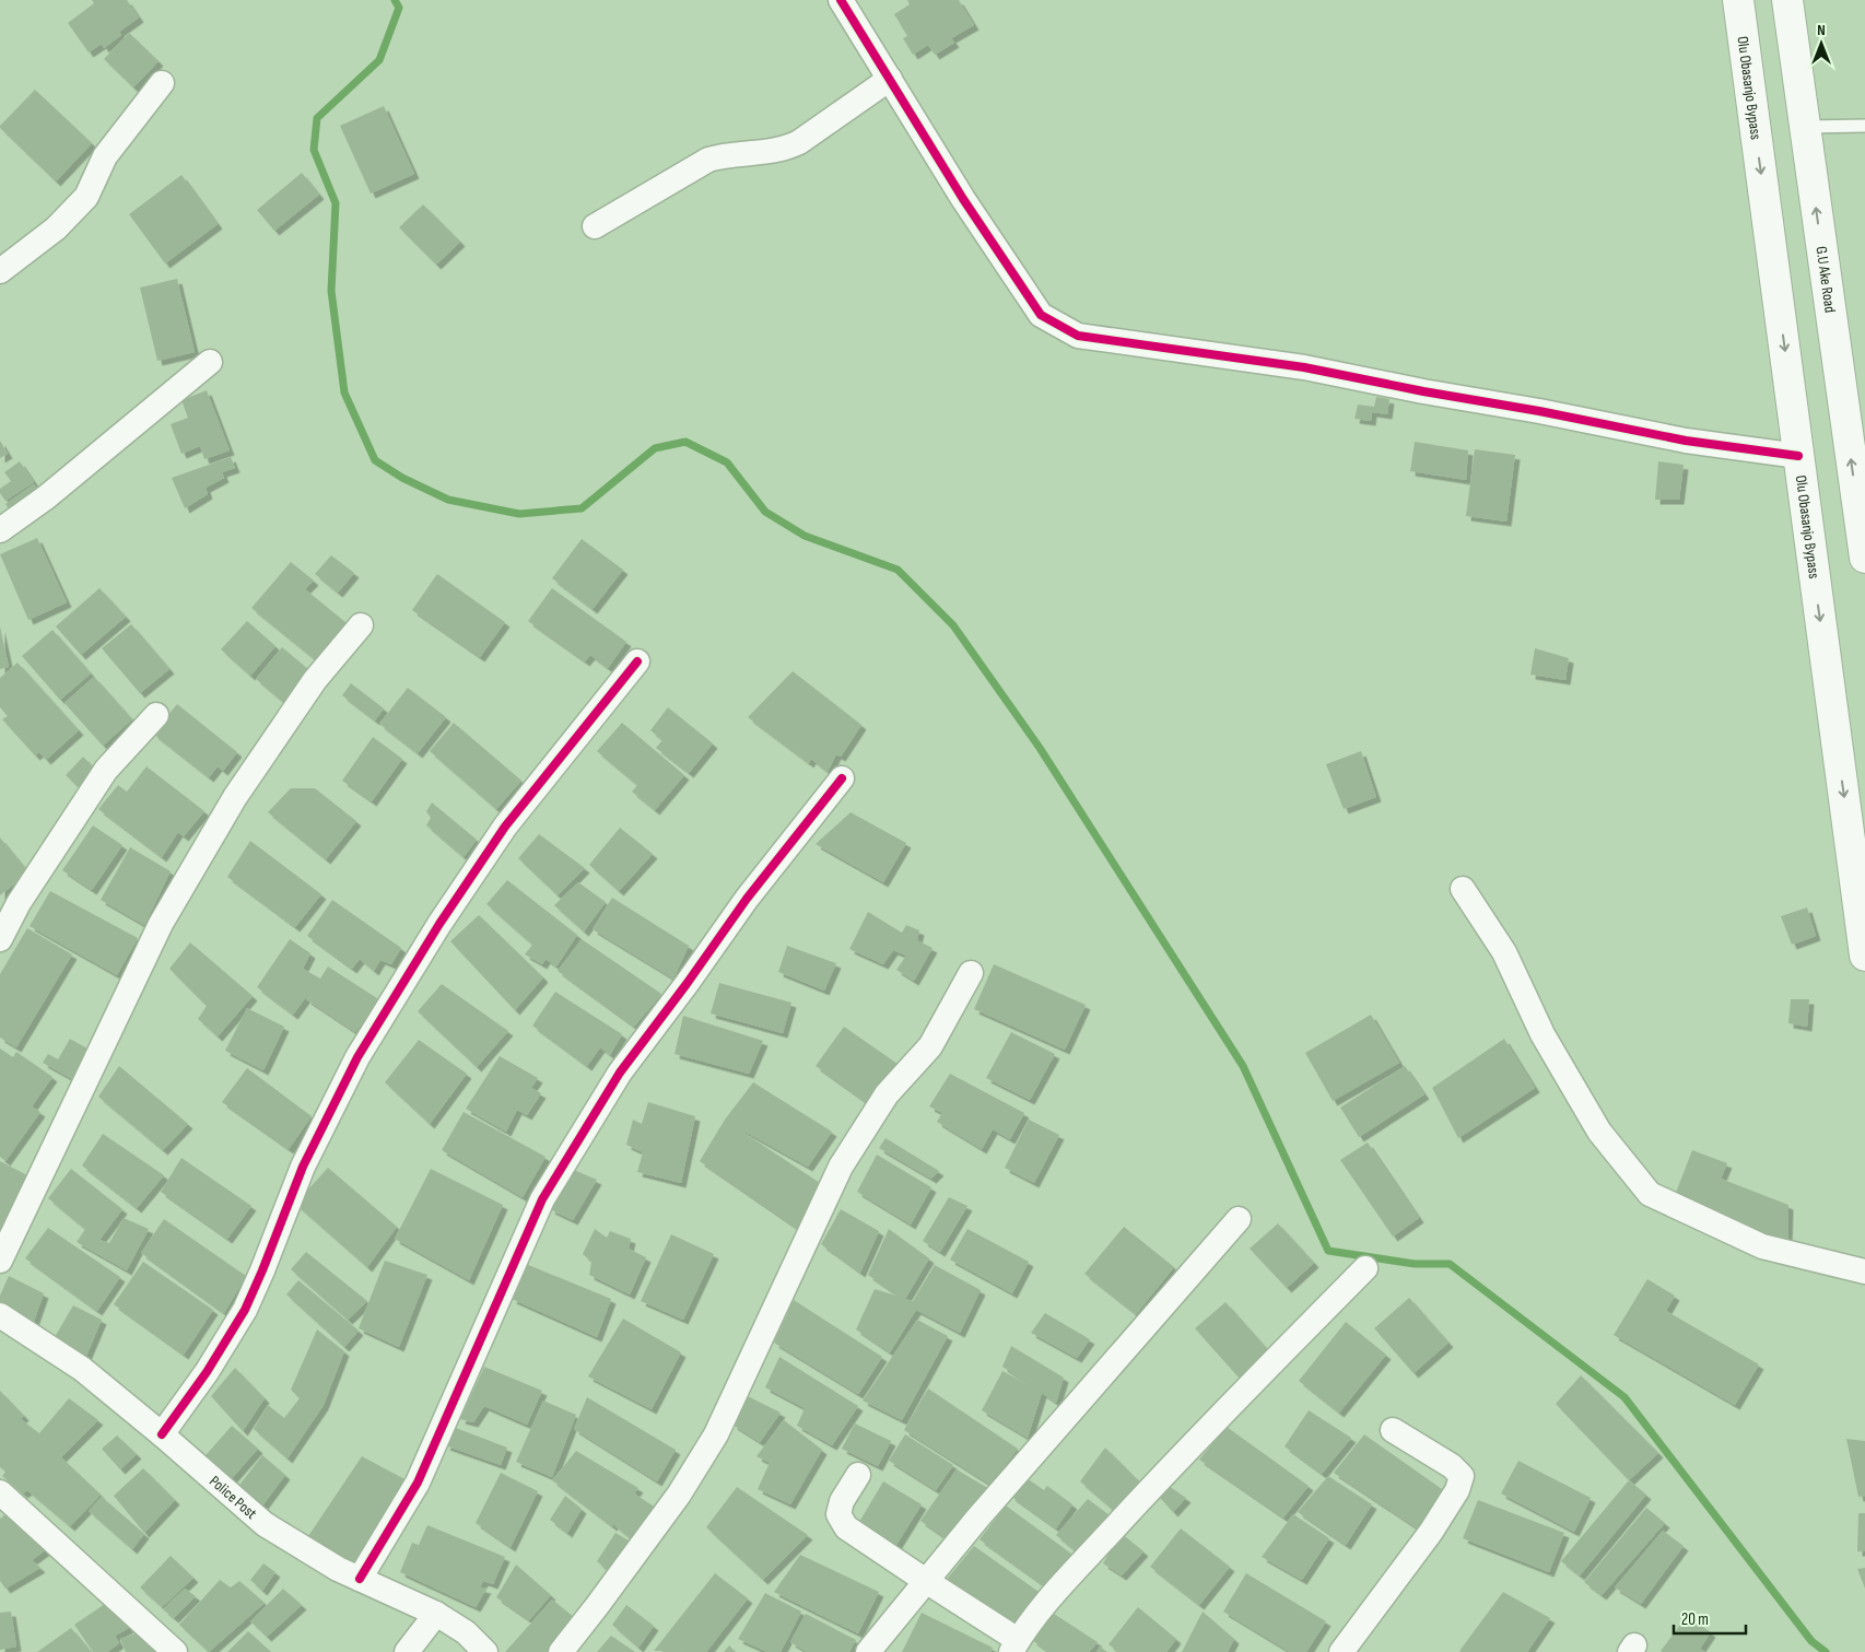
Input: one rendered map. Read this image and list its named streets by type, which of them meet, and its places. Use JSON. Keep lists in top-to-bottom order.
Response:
{
  "streets": {
    "main road": ["Olu Obasanjo Bypass", "G.U Ake Road"],
    "street": ["Police Post"]
  },
  "one_way": ["Olu Obasanjo Bypass", "G.U Ake Road"],
  "scale_bar": "20 m",
  "north": "top"
}
